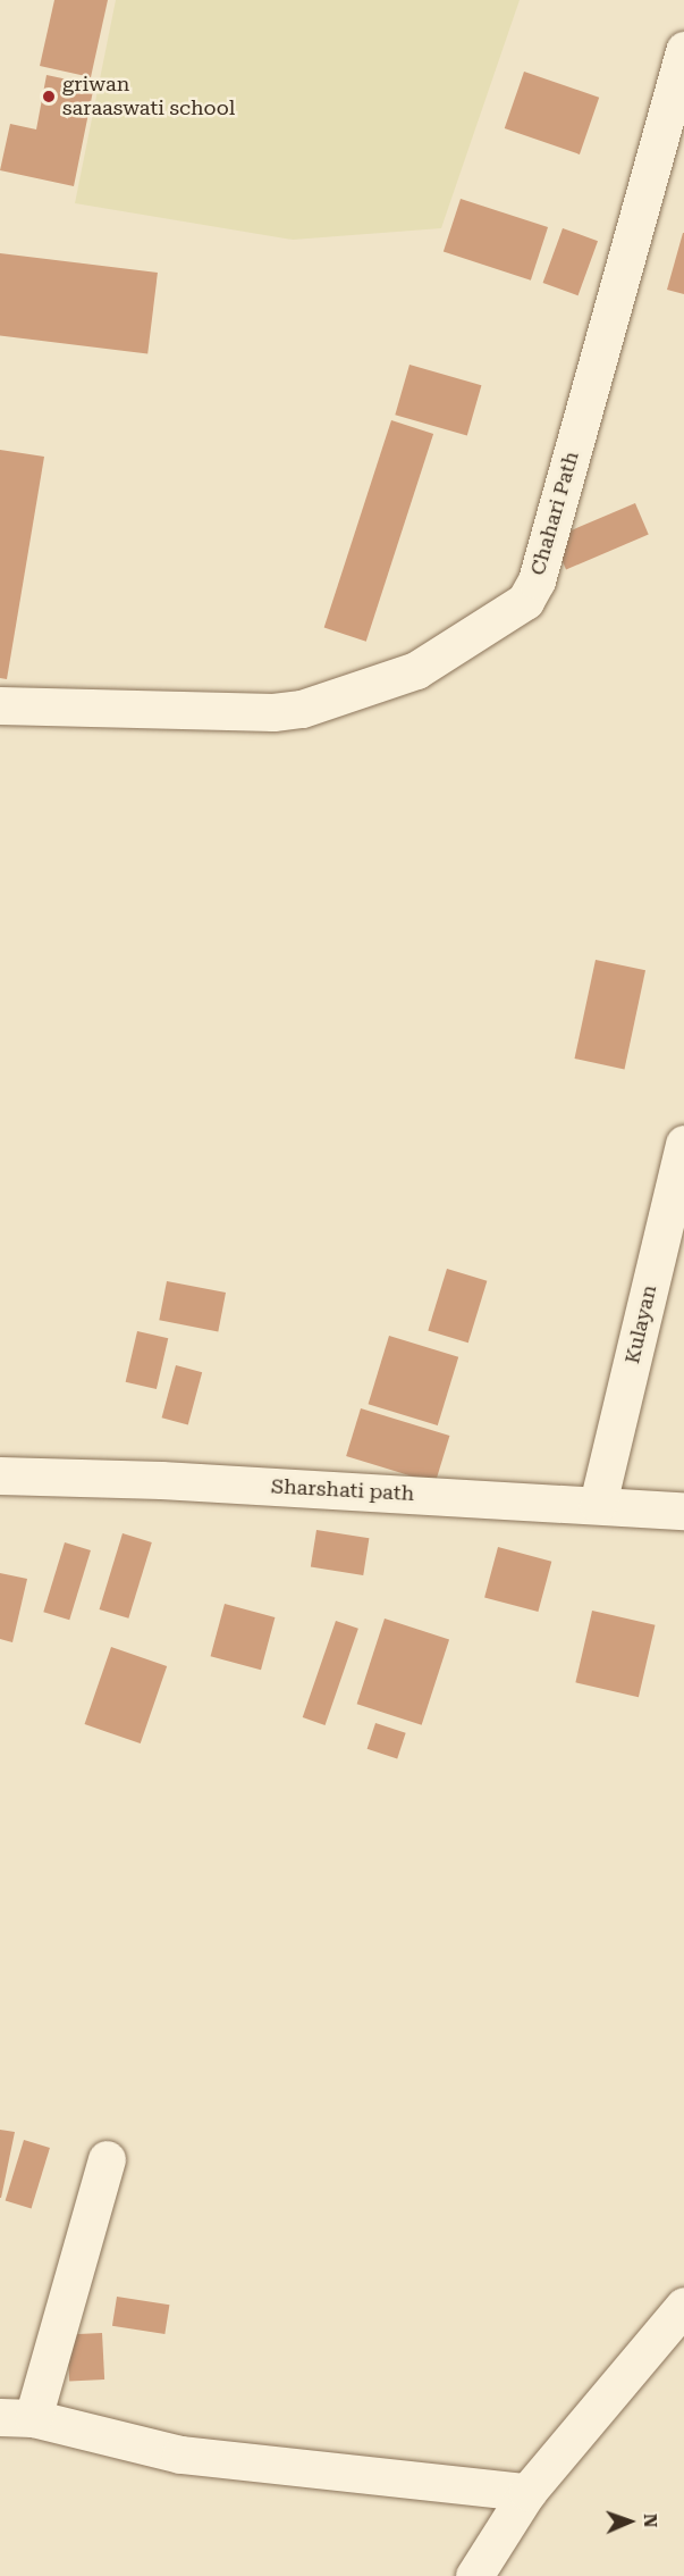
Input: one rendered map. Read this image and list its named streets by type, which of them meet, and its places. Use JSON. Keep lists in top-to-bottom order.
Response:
{
  "streets": {
    "street": ["Chahari Path", "Kulayan", "Sharshati path"]
  },
  "crossings": [
    ["Kulayan", "Sharshati path"]
  ],
  "places": ["griwan saraaswati school"],
  "north": "right"
}
